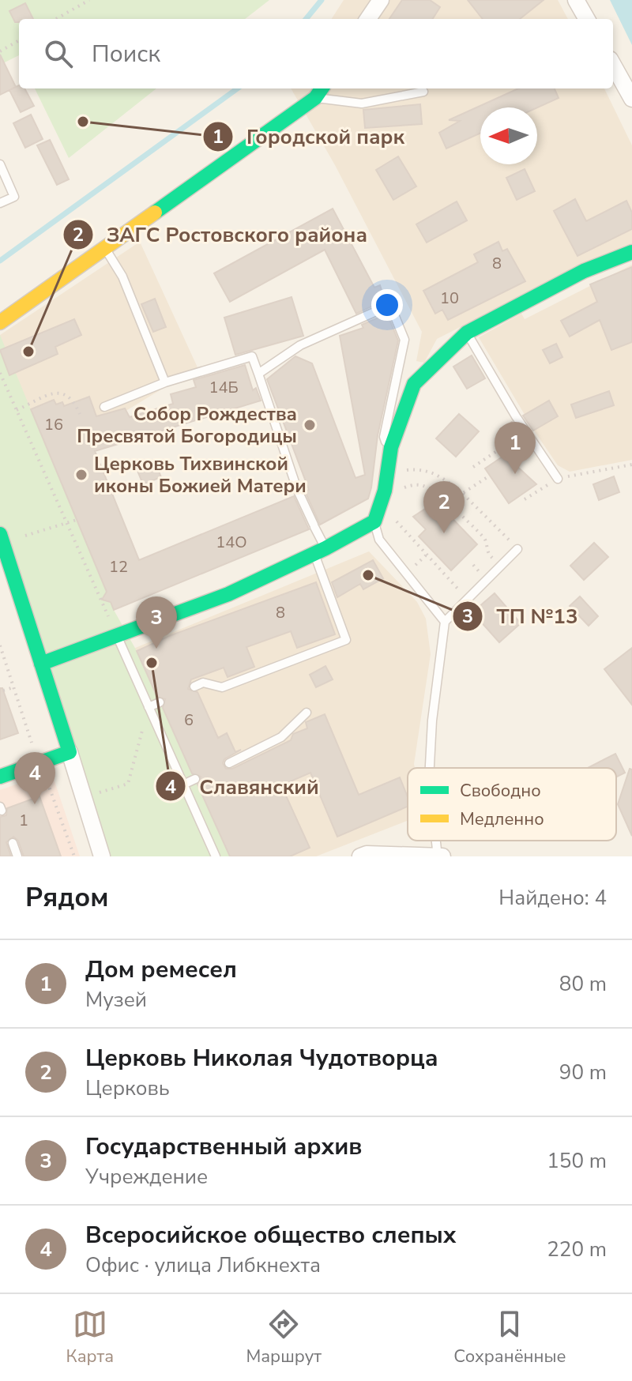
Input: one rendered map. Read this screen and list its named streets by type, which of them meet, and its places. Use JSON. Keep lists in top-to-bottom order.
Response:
{
  "places": [
    "Городской парк",
    "ЗАГС Ростовского района",
    "Собор Рождества Пресвятой Богородицы",
    "Церковь Тихвинской иконы Божией Матери",
    "ТП №13",
    "Славянский"
  ],
  "house_numbers": [
    "8",
    "10",
    "14Б",
    "16",
    "14О",
    "12",
    "8",
    "6",
    "1"
  ],
  "legend": ["Свободно", "Медленно"],
  "north": "left",
  "page": {
    "search": "Поиск",
    "pins": [
      "1",
      "2",
      "3",
      "4"
    ],
    "heading": ["Рядом", "Найдено: 4"],
    "list": [
      {
        "mark": "1",
        "name": "Дом ремесел",
        "note": "Музей",
        "value": "80 m"
      },
      {
        "mark": "2",
        "name": "Церковь Николая Чудотворца",
        "note": "Церковь",
        "value": "90 m"
      },
      {
        "mark": "3",
        "name": "Государственный архив",
        "note": "Учреждение",
        "value": "150 m"
      },
      {
        "mark": "4",
        "name": "Всеросийское общество слепых",
        "note": "Офис · улица Либкнехта",
        "value": "220 m"
      }
    ],
    "nav": ["Карта", "Маршрут", "Сохранённые"]
  }
}
